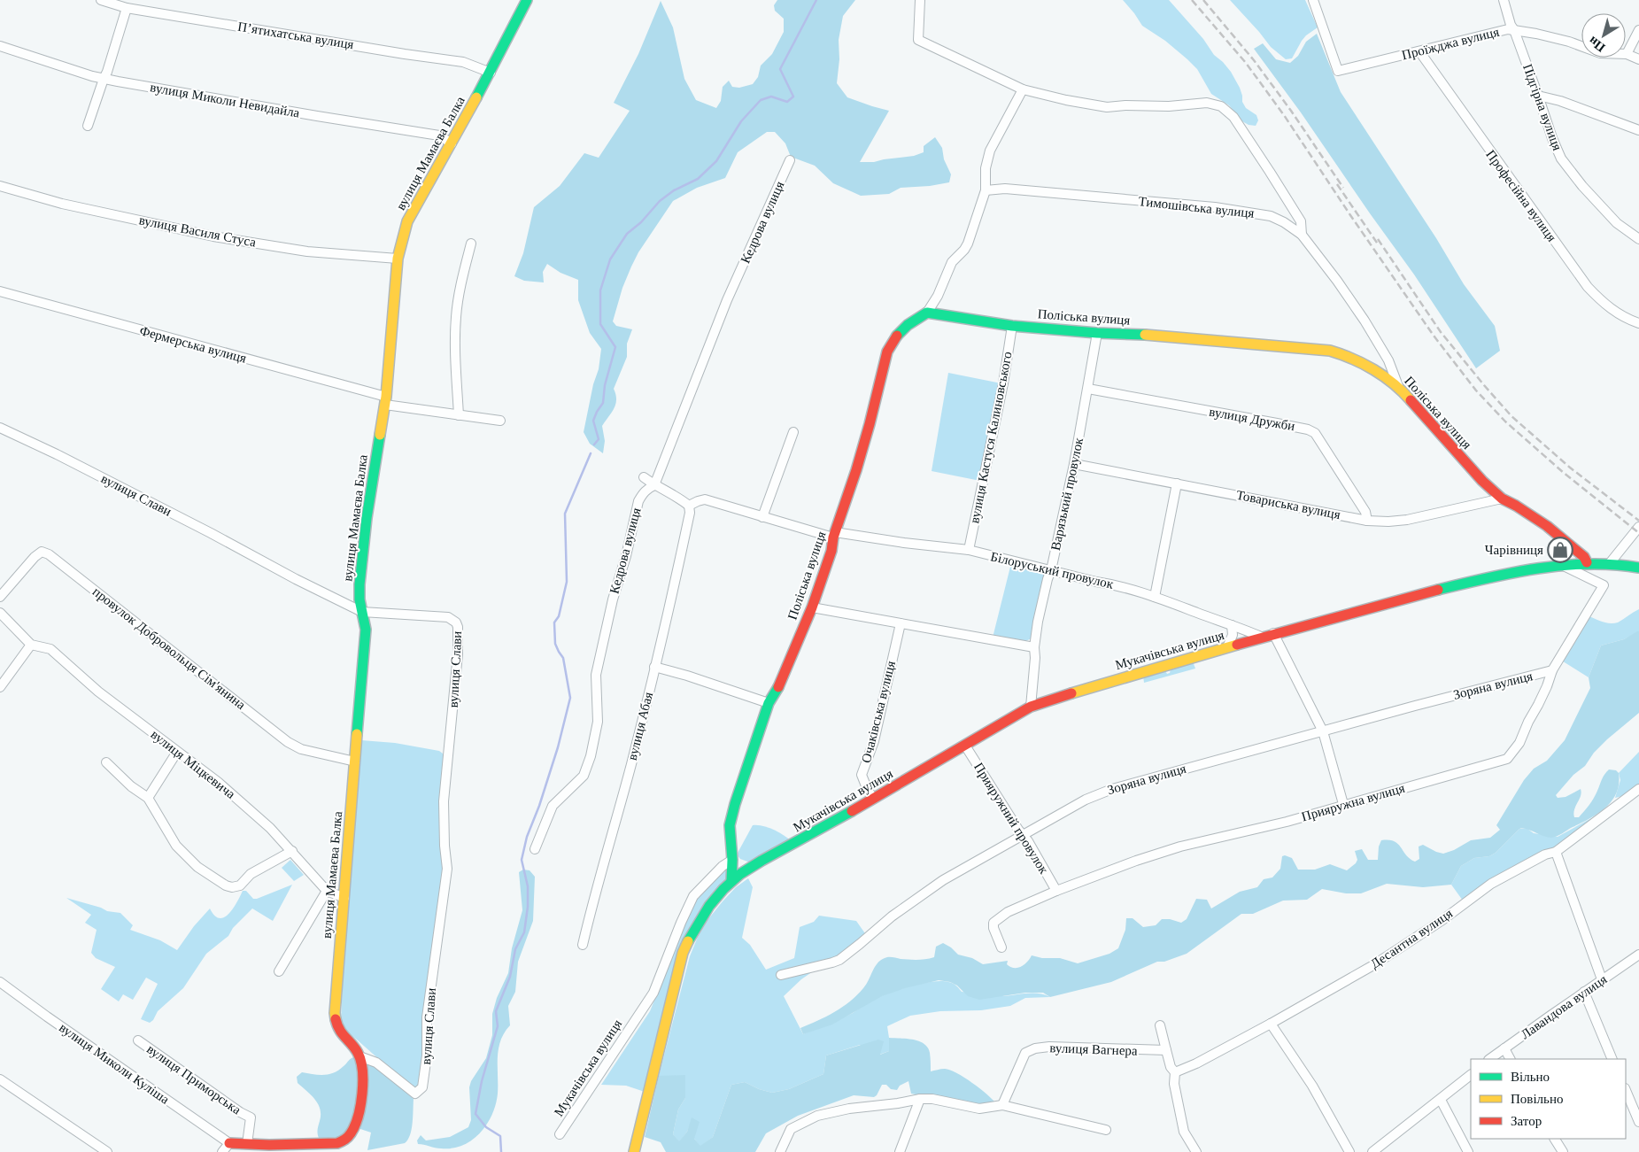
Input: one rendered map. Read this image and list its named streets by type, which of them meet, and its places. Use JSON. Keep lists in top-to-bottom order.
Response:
{
  "streets": {
    "street": [
      "Пʼятихатська вулиця",
      "Проїжджа вулиця",
      "вулиця Миколи Невидайла",
      "Підгірна вулиця",
      "вулиця Мамаєва Балка",
      "Професійна вулиця",
      "Тимошівська вулиця",
      "Кедрова вулиця",
      "вулиця Василя Стуса",
      "Поліська вулиця",
      "Фермерська вулиця",
      "вулиця Дружби",
      "вулиця Кастуся Калиновського",
      "Варязький провулок",
      "вулиця Слави",
      "Товариська вулиця",
      "Білоруський провулок",
      "провулок Добровольця Сім'янина",
      "Мукачівська вулиця",
      "Зоряна вулиця",
      "Очаківська вулиця",
      "вулиця Абая",
      "вулиця Міцкевича",
      "Прияружна вулиця",
      "Прияружний провулок",
      "Десантна вулиця",
      "Лавандова вулиця",
      "вулиця Вагнера",
      "вулиця Миколи Куліша",
      "вулиця Приморська"
    ]
  },
  "crossings": [
    ["Пʼятихатська вулиця", "вулиця Мамаєва Балка"],
    ["Проїжджа вулиця", "Підгірна вулиця"],
    ["Проїжджа вулиця", "Професійна вулиця"],
    ["вулиця Миколи Невидайла", "вулиця Мамаєва Балка"],
    ["вулиця Мамаєва Балка", "вулиця Василя Стуса"],
    ["вулиця Мамаєва Балка", "Фермерська вулиця"],
    ["вулиця Мамаєва Балка", "вулиця Слави"],
    ["вулиця Мамаєва Балка", "провулок Добровольця Сім'янина"],
    ["вулиця Мамаєва Балка", "вулиця Міцкевича"],
    ["вулиця Мамаєва Балка", "вулиця Миколи Куліша"],
    ["вулиця Мамаєва Балка", "вулиця Приморська"],
    ["Тимошівська вулиця", "Поліська вулиця"],
    ["Поліська вулиця", "вулиця Кастуся Калиновського"],
    ["Поліська вулиця", "Варязький провулок"],
    ["Поліська вулиця", "Товариська вулиця"],
    ["Поліська вулиця", "Білоруський провулок"],
    ["Поліська вулиця", "Мукачівська вулиця"],
    ["вулиця Дружби", "Варязький провулок"],
    ["вулиця Дружби", "Товариська вулиця"],
    ["вулиця Кастуся Калиновського", "Білоруський провулок"],
    ["Варязький провулок", "Товариська вулиця"],
    ["Варязький провулок", "Білоруський провулок"],
    ["Варязький провулок", "Мукачівська вулиця"],
    ["Білоруський провулок", "Мукачівська вулиця"],
    ["Білоруський провулок", "вулиця Абая"],
    ["Мукачівська вулиця", "Очаківська вулиця"],
    ["Мукачівська вулиця", "Прияружна вулиця"],
    ["Мукачівська вулиця", "Прияружний провулок"],
    ["Зоряна вулиця", "Прияружна вулиця"],
    ["Зоряна вулиця", "Прияружний провулок"],
    ["Прияружна вулиця", "Прияружний провулок"]
  ],
  "places": {
    "shop": ["Чарівниця"]
  },
  "legend": ["Вільно", "Повільно", "Затор"],
  "north": "bottom left"
}
